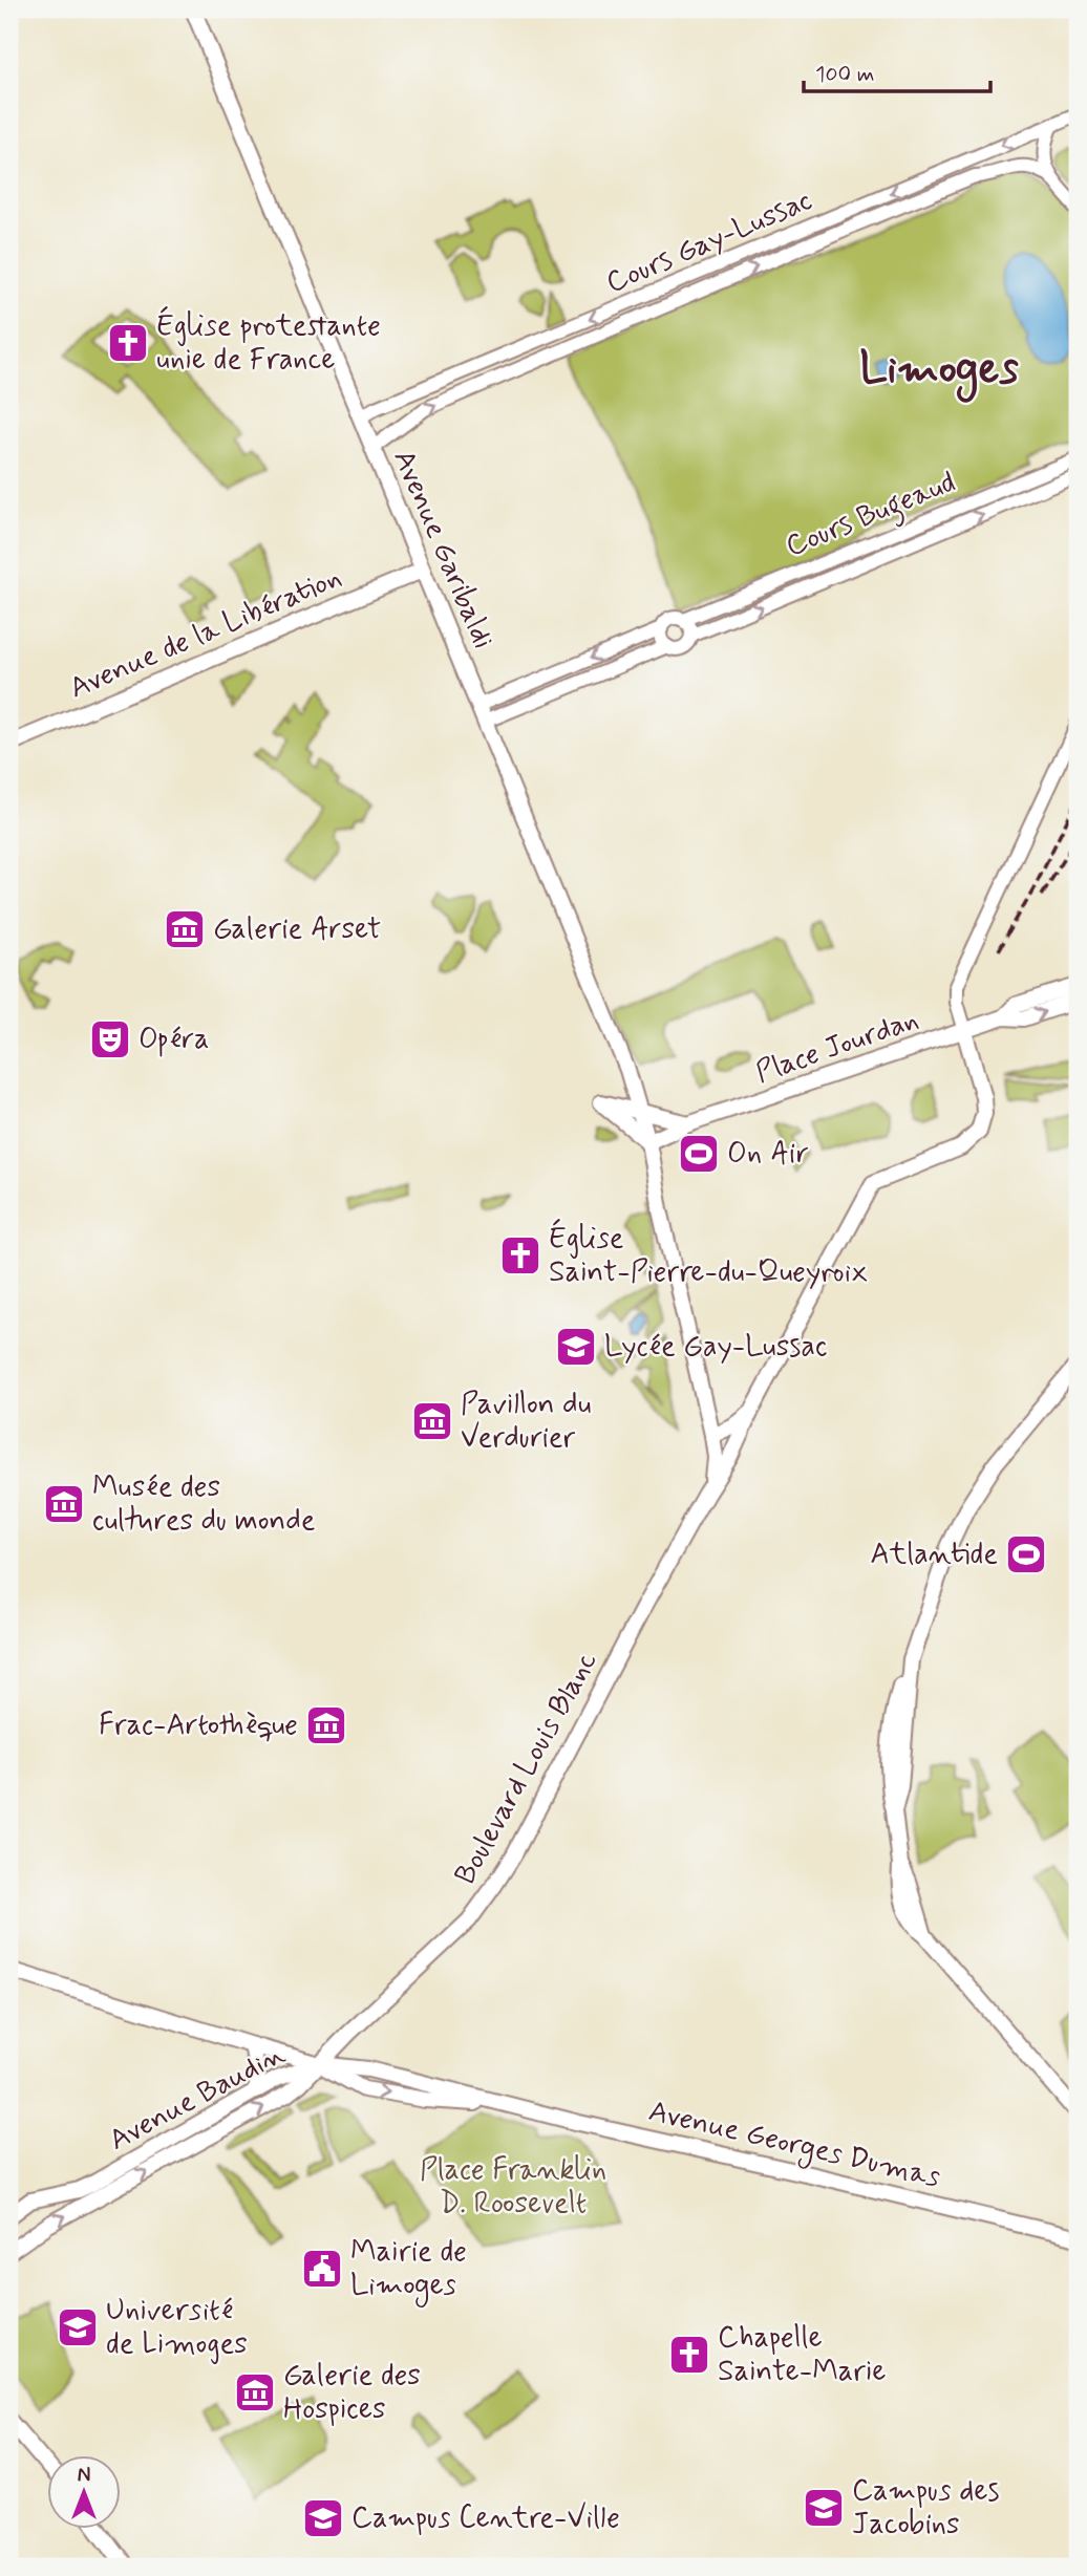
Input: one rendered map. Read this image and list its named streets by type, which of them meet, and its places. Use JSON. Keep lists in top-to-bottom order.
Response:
{
  "streets": {
    "main road": [
      "Avenue Garibaldi",
      "Avenue de la Libération",
      "Place Jourdan",
      "Boulevard Louis Blanc",
      "Avenue Baudin",
      "Avenue Georges Dumas"
    ],
    "street": ["Cours Gay-Lussac", "Cours Bugeaud"]
  },
  "crossings": [
    ["Cours Gay-Lussac", "Avenue Garibaldi"],
    ["Avenue Garibaldi", "Avenue de la Libération"],
    ["Avenue Garibaldi", "Place Jourdan"],
    ["Avenue Garibaldi", "Boulevard Louis Blanc"],
    ["Boulevard Louis Blanc", "Avenue Baudin"],
    ["Boulevard Louis Blanc", "Avenue Georges Dumas"],
    ["Avenue Baudin", "Avenue Georges Dumas"]
  ],
  "districts": ["Limoges"],
  "parks": ["Place Franklin D. Roosevelt"],
  "places": {
    "church": ["Église protestante unie de France", "Église Saint-Pierre-du-Queyroix", "Chapelle Sainte-Marie"],
    "museum": [
      "Galerie Arset",
      "Pavillon du Verdurier",
      "Musée des cultures du monde",
      "Frac-Artothèque",
      "Galerie des Hospices"
    ],
    "theatre": ["Opéra"],
    "sports": ["On Air", "Atlantide"],
    "school or university": [
      "Lycée Gay-Lussac",
      "Université de Limoges",
      "Campus des Jacobins",
      "Campus Centre-Ville"
    ],
    "public building": ["Mairie de Limoges"]
  },
  "scale_bar": "100 m",
  "north": "top"
}
